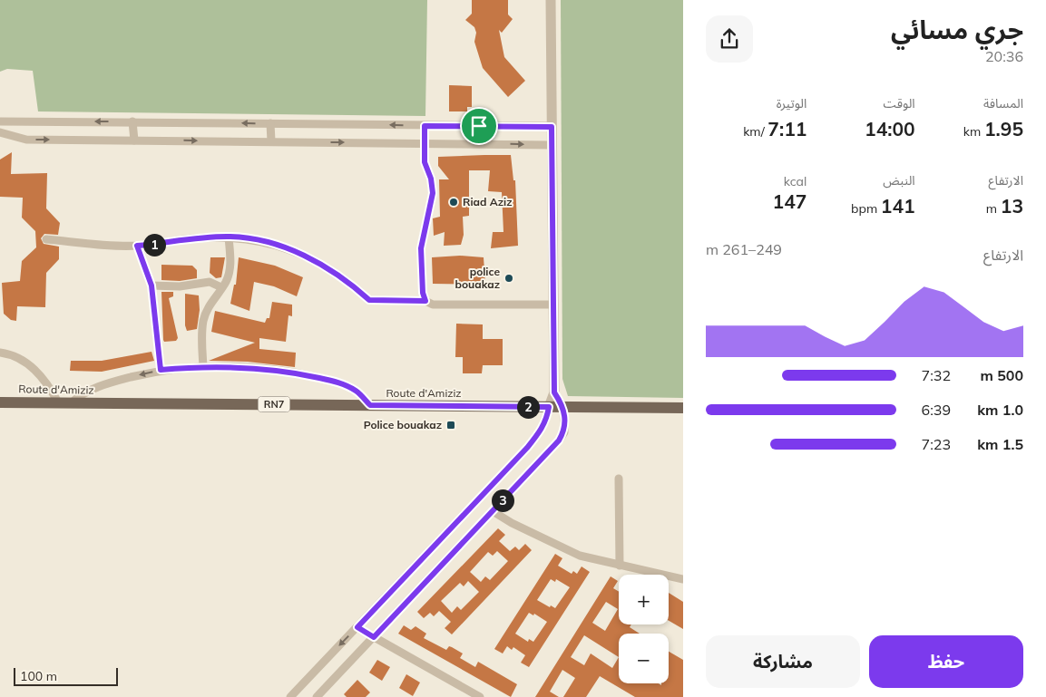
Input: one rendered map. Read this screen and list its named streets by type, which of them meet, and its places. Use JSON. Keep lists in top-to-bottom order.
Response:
{
  "streets": {
    "main road": ["Route d'Amiziz", "RN7"]
  },
  "places": {
    "other": ["Riad Aziz", "police bouakaz"],
    "transit": ["Police bouakaz"]
  },
  "scale_bar": "100 m",
  "page": {
    "heading": ["جري مسائي", "20:36"],
    "stats": [
      ["المسافة", "1.95 km"],
      ["الوقت", "14:00"],
      ["الوتيرة", "7:11 /km"],
      ["الارتفاع", "13 m"],
      ["النبض", "141 bpm"],
      ["kcal", "147"]
    ],
    "chart": ["الارتفاع", "249–261 m"],
    "pins": ["1", "2", "3"],
    "list": [
      {
        "name": "500 m",
        "note": "7:32"
      },
      {
        "name": "1.0 km",
        "note": "6:39"
      },
      {
        "name": "1.5 km",
        "note": "7:23"
      }
    ],
    "map_buttons": ["+", "−"],
    "buttons": ["حفظ", "مشاركة"],
    "scale": "100 m"
  }
}
